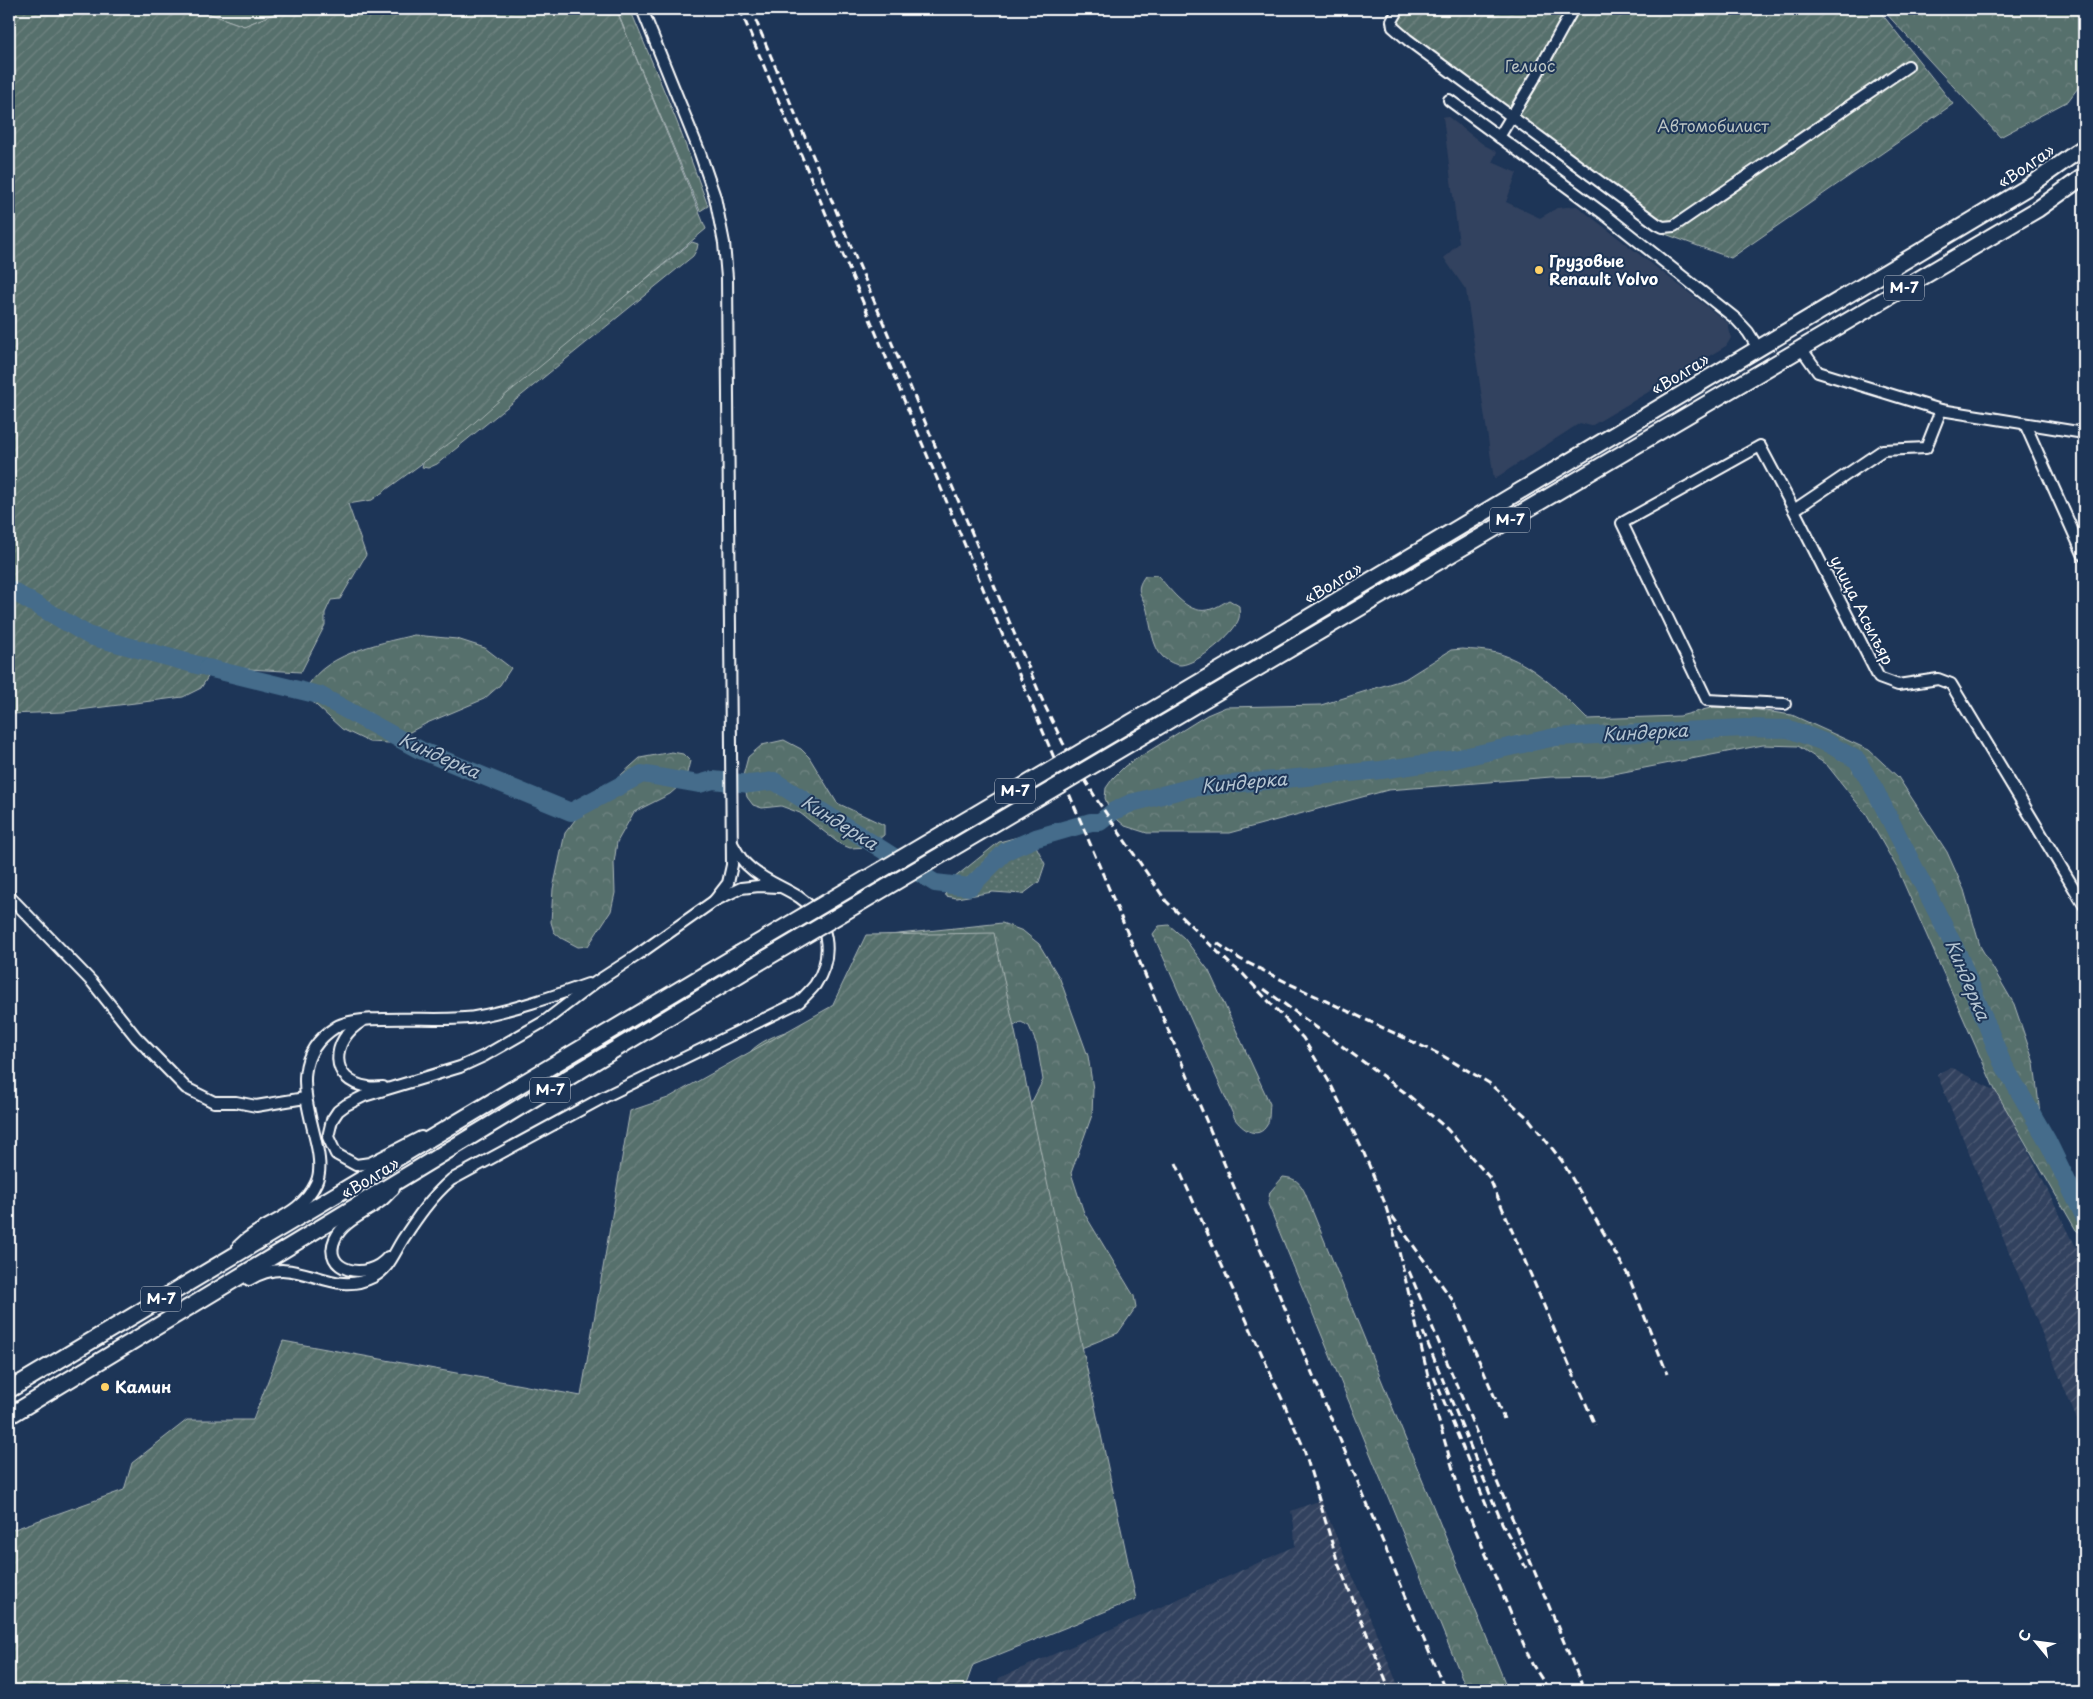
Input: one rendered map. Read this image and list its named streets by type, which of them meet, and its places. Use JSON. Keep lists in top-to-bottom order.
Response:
{
  "streets": {
    "highway": ["«Волга»", "М-7"],
    "street": ["улица Асылъяр"]
  },
  "crossings": [
    ["«Волга»", "М-7"]
  ],
  "water": ["Киндерка"],
  "parks": ["Гелиос", "Автомобилист"],
  "places": ["Грузовые Renault Volvo", "Камин"],
  "north": "top left"
}
